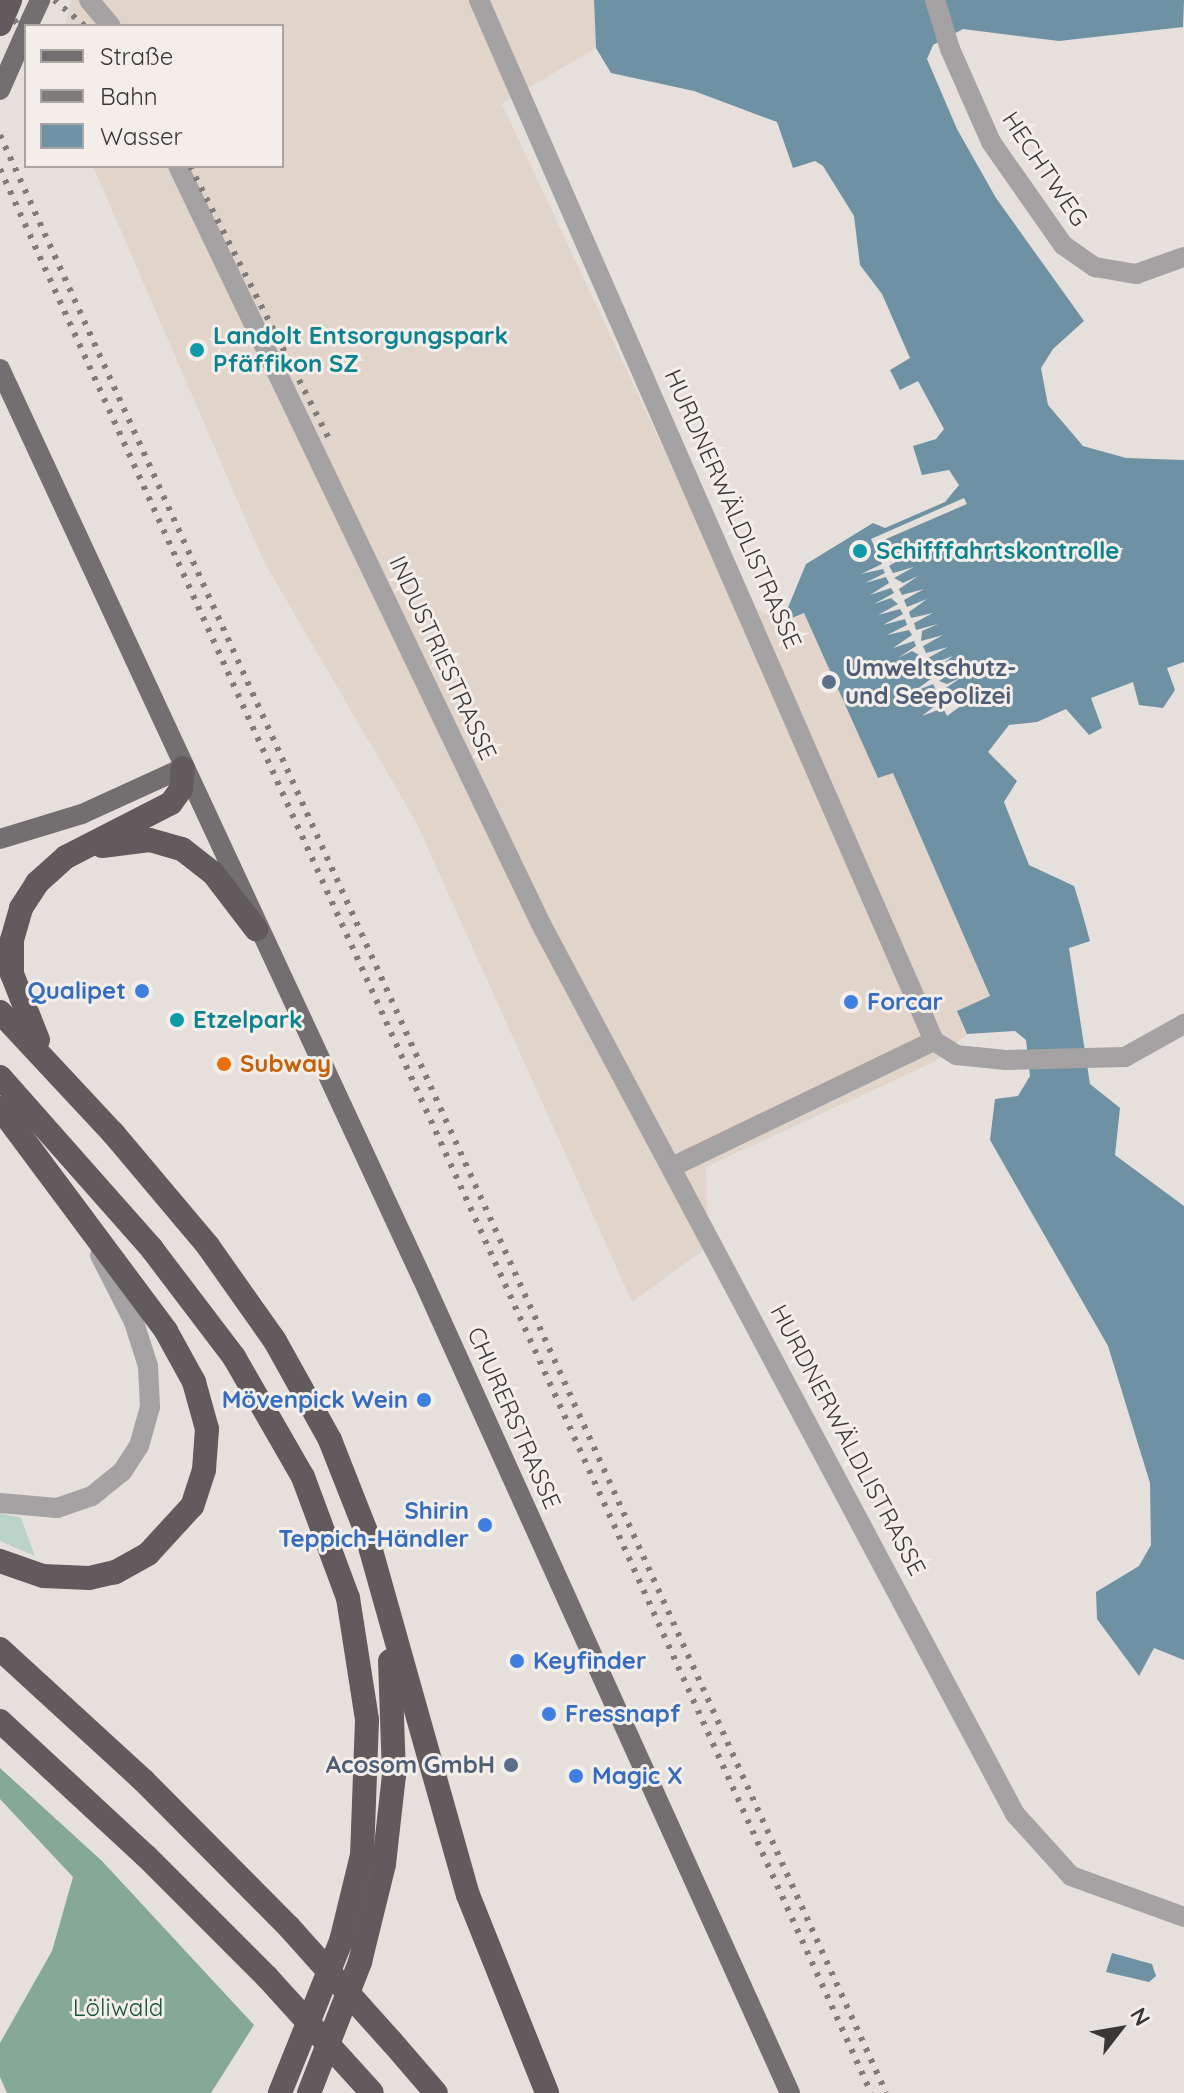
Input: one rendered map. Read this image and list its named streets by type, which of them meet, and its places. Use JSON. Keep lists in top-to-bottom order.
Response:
{
  "streets": {
    "main road": ["CHURERSTRASSE"],
    "street": ["HECHTWEG", "HURDNERWÄLDLISTRASSE", "INDUSTRIESTRASSE"]
  },
  "crossings": [
    ["HURDNERWÄLDLISTRASSE", "INDUSTRIESTRASSE"]
  ],
  "parks": ["Löliwald"],
  "places": [
    "Landolt Entsorgungspark Pfäffikon SZ",
    "Schifffahrtskontrolle",
    "Umweltschutz- und Seepolizei",
    "Qualipet",
    "Forcar",
    "Etzelpark",
    "Subway",
    "Mövenpick Wein",
    "Shirin Teppich-Händler",
    "Keyfinder",
    "Fressnapf",
    "Acosom GmbH",
    "Magic X"
  ],
  "legend": ["Straße", "Bahn", "Wasser"],
  "north": "top right"
}
